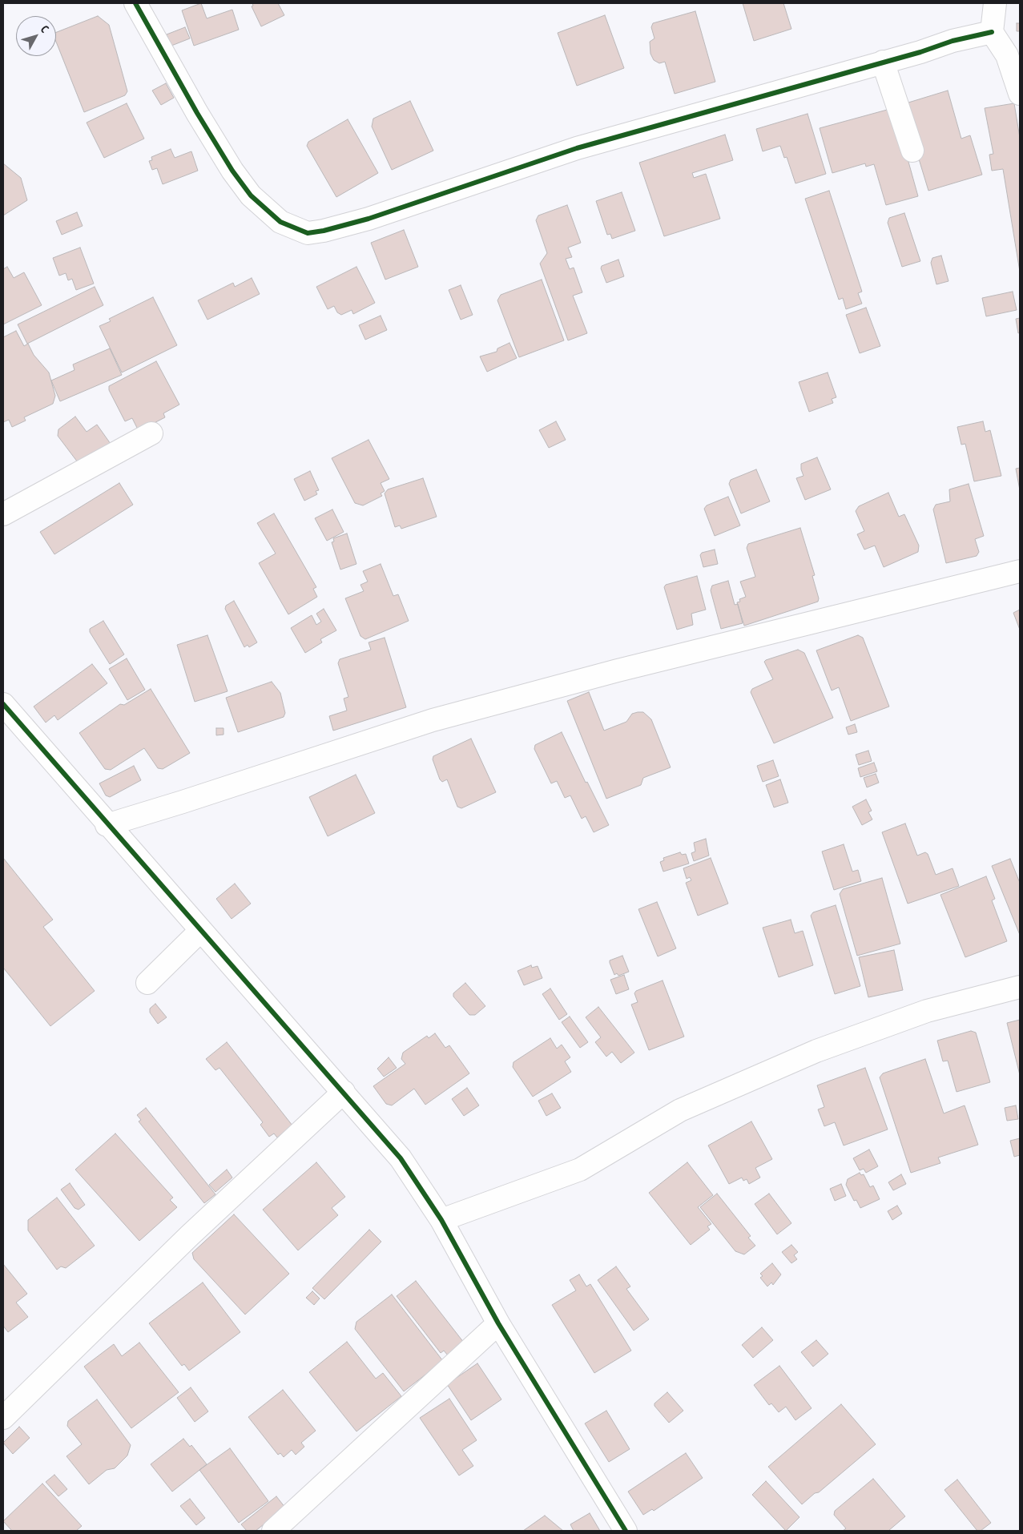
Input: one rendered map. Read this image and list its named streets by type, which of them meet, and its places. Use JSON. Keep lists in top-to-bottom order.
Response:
{
  "north": "top right"
}
